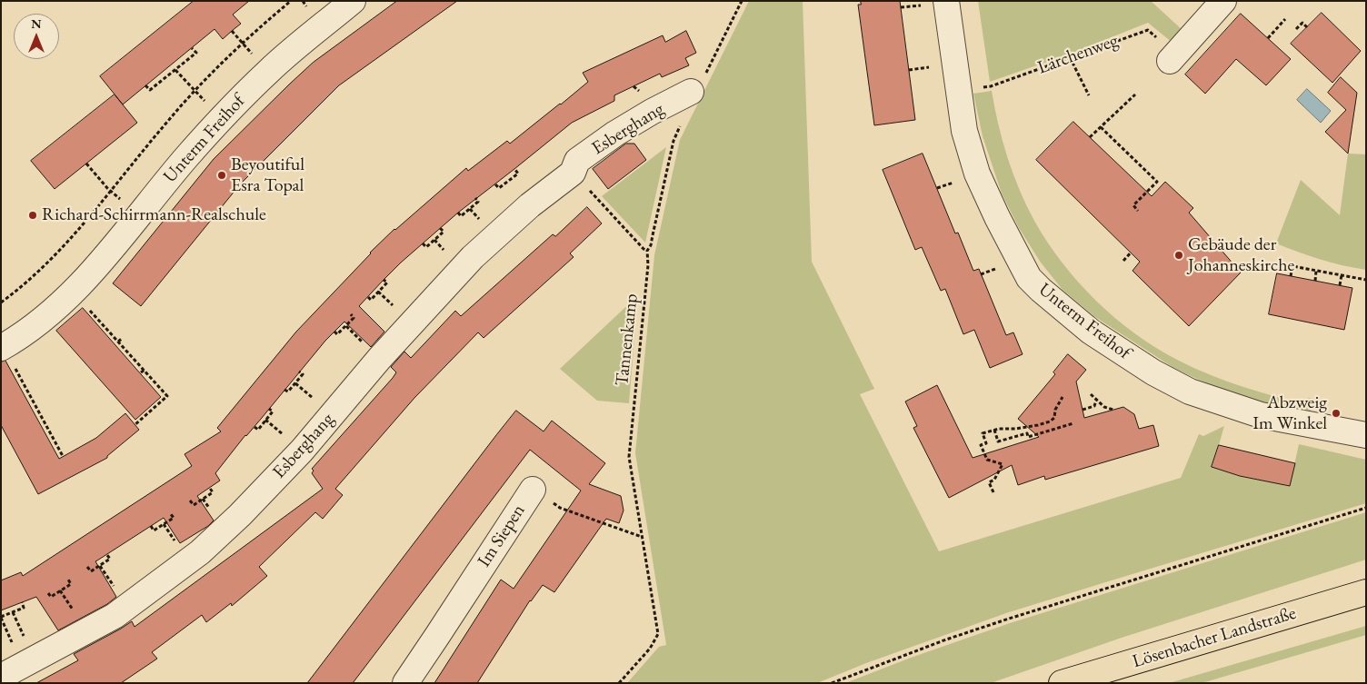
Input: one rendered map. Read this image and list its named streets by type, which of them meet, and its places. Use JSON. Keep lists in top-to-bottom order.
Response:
{
  "streets": {
    "main road": ["Lösenbacher Landstraße"],
    "street": ["Esberghang", "Unterm Freihof", "Im Siepen"],
    "path": ["Lärchenweg", "Tannenkamp"]
  },
  "crossings": [
    ["Tannenkamp", "Im Siepen"]
  ],
  "places": [
    "Beyoutiful Esra Topal",
    "Richard-Schirrmann-Realschule",
    "Gebäude der Johanneskirche",
    "Abzweig Im Winkel"
  ],
  "north": "top"
}
